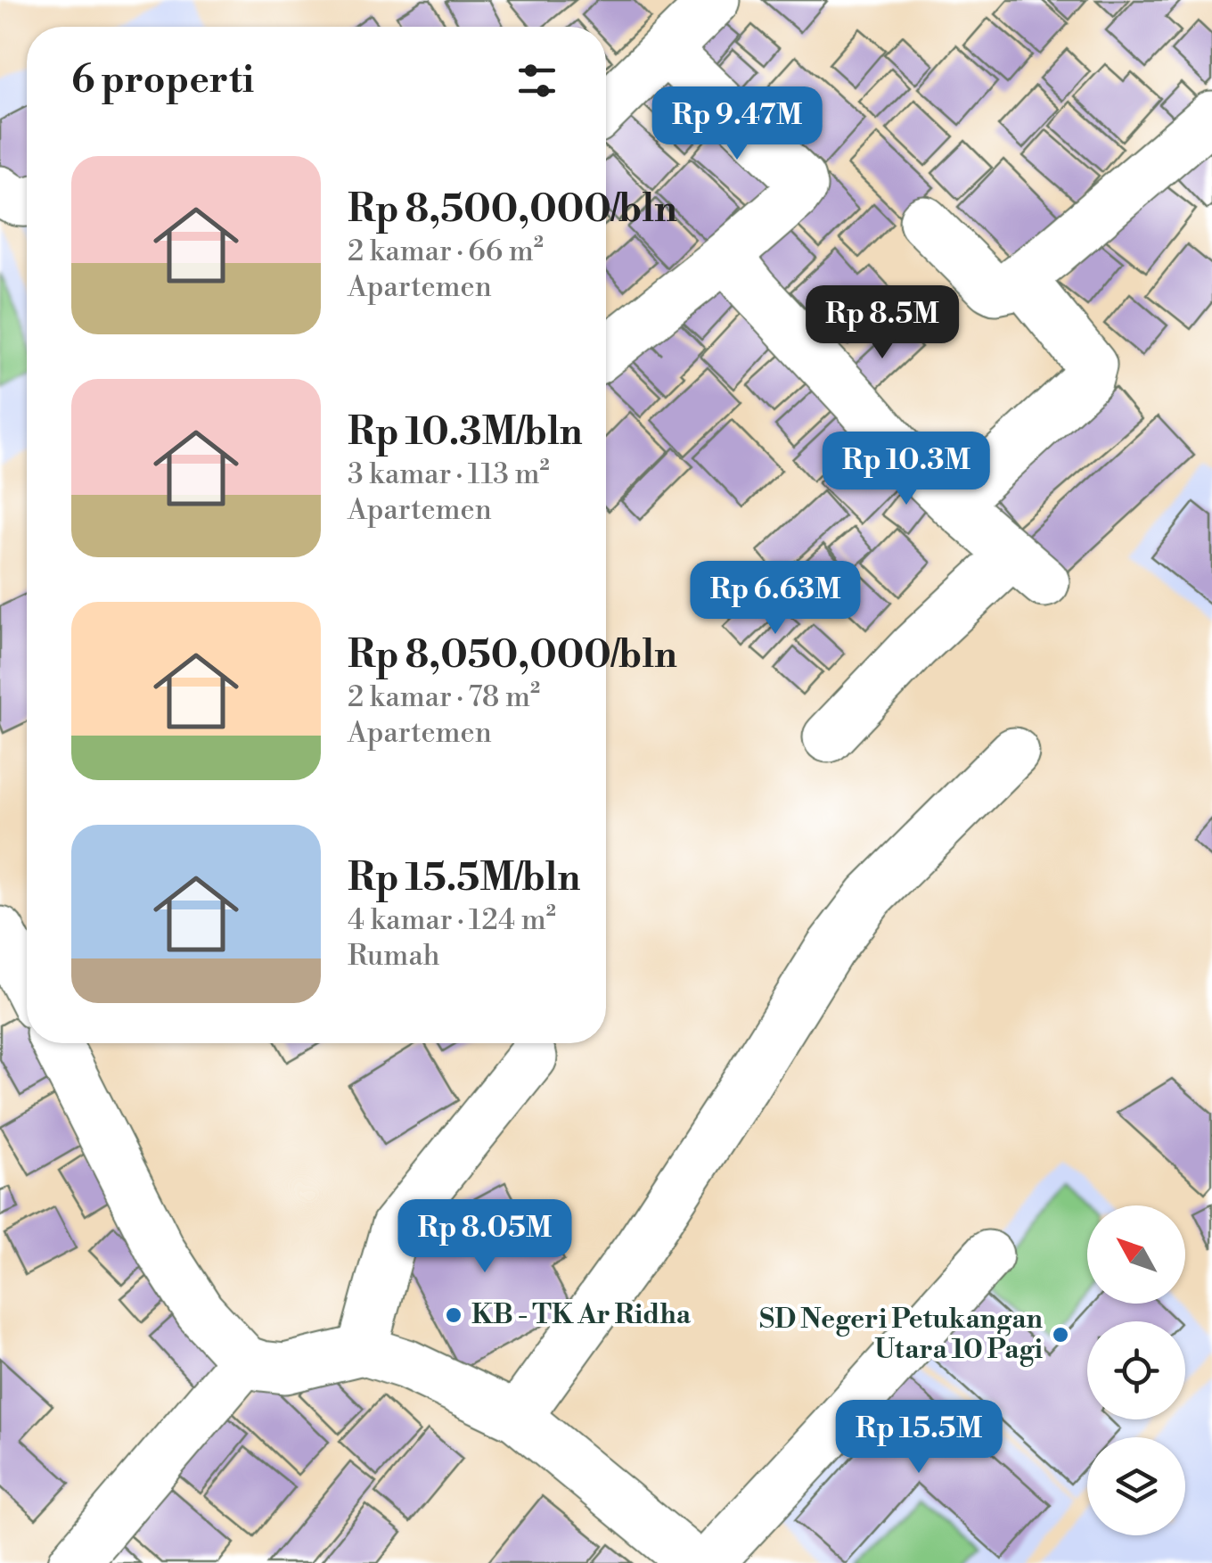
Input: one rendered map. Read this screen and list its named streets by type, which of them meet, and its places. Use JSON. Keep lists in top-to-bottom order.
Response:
{
  "places": ["KB - TK Ar Ridha", "SD Negeri Petukangan Utara 10 Pagi"],
  "north": "top left",
  "page": {
    "heading": "6 properti",
    "price": [
      "Rp 9.47M",
      "Rp 8.5M",
      "Rp 10.3M",
      "Rp 6.63M",
      "Rp 8.05M",
      "Rp 15.5M"
    ],
    "list": [
      {
        "name": "Rp 8,500,000/bln",
        "note": "2 kamar · 66 m² · Apartemen"
      },
      {
        "name": "Rp 10.3M/bln",
        "note": "3 kamar · 113 m² · Apartemen"
      },
      {
        "name": "Rp 8,050,000/bln",
        "note": "2 kamar · 78 m² · Apartemen"
      },
      {
        "name": "Rp 15.5M/bln",
        "note": "4 kamar · 124 m² · Rumah"
      }
    ]
  }
}
